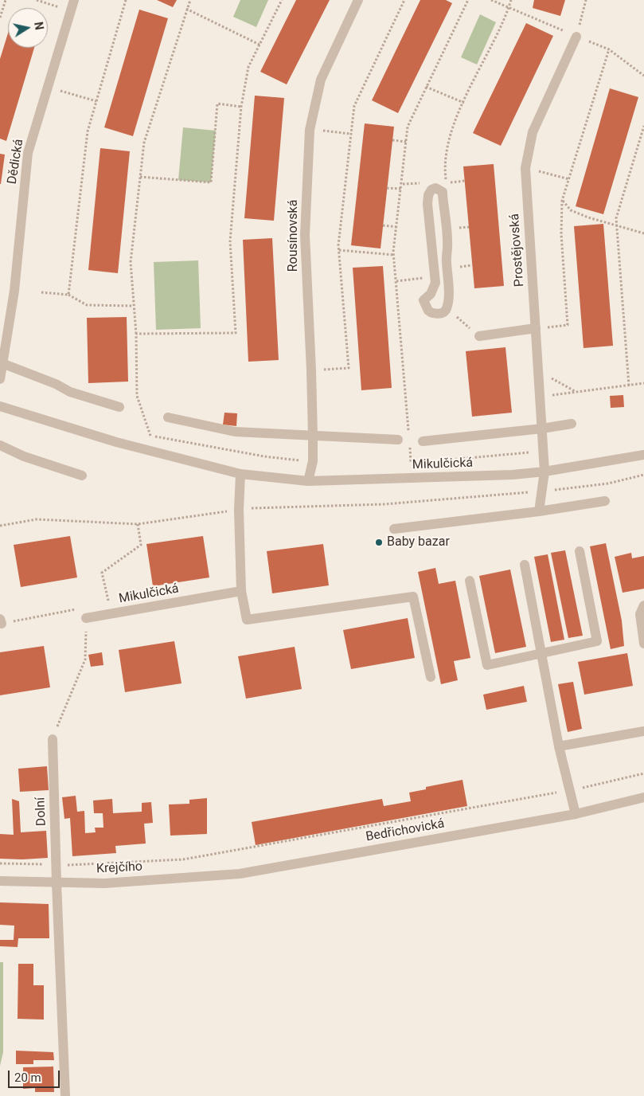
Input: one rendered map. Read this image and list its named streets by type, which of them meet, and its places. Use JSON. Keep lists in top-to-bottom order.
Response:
{
  "streets": {
    "street": [
      "Dědická",
      "Rousínovská",
      "Prostějovská",
      "Mikulčická",
      "Dolní",
      "Bedřichovická",
      "Krejčího"
    ]
  },
  "crossings": [
    ["Rousínovská", "Mikulčická"],
    ["Prostějovská", "Mikulčická"],
    ["Dolní", "Krejčího"],
    ["Bedřichovická", "Krejčího"]
  ],
  "places": ["Baby bazar"],
  "scale_bar": "20 m",
  "north": "right"
}
